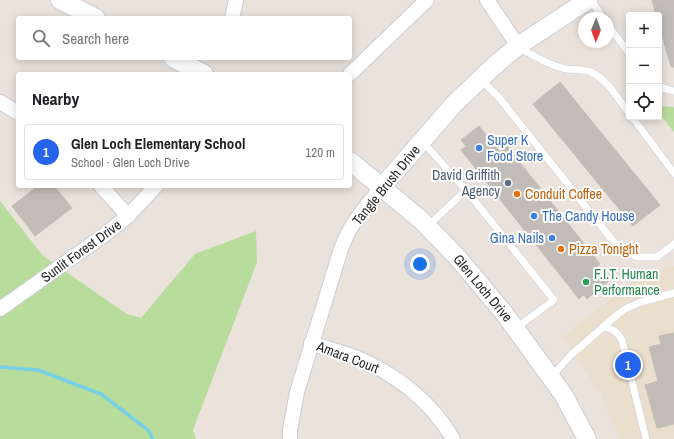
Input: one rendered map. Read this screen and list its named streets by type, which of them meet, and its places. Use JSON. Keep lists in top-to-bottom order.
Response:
{
  "streets": {
    "street": [
      "Tangle Brush Drive",
      "Sunlit Forest Drive",
      "Glen Loch Drive",
      "Amara Court"
    ]
  },
  "crossings": [
    ["Tangle Brush Drive", "Glen Loch Drive"],
    ["Tangle Brush Drive", "Amara Court"]
  ],
  "places": [
    "Super K Food Store",
    "David Griffith Agency",
    "Conduit Coffee",
    "The Candy House",
    "Gina Nails",
    "Pizza Tonight",
    "F.I.T. Human Performance"
  ],
  "north": "bottom",
  "page": {
    "map_buttons": ["+", "−"],
    "search": "Search here",
    "heading": "Nearby",
    "list": [
      {
        "mark": "1",
        "name": "Glen Loch Elementary School",
        "note": "School · Glen Loch Drive",
        "value": "120 m"
      }
    ],
    "pins": "1"
  }
}
